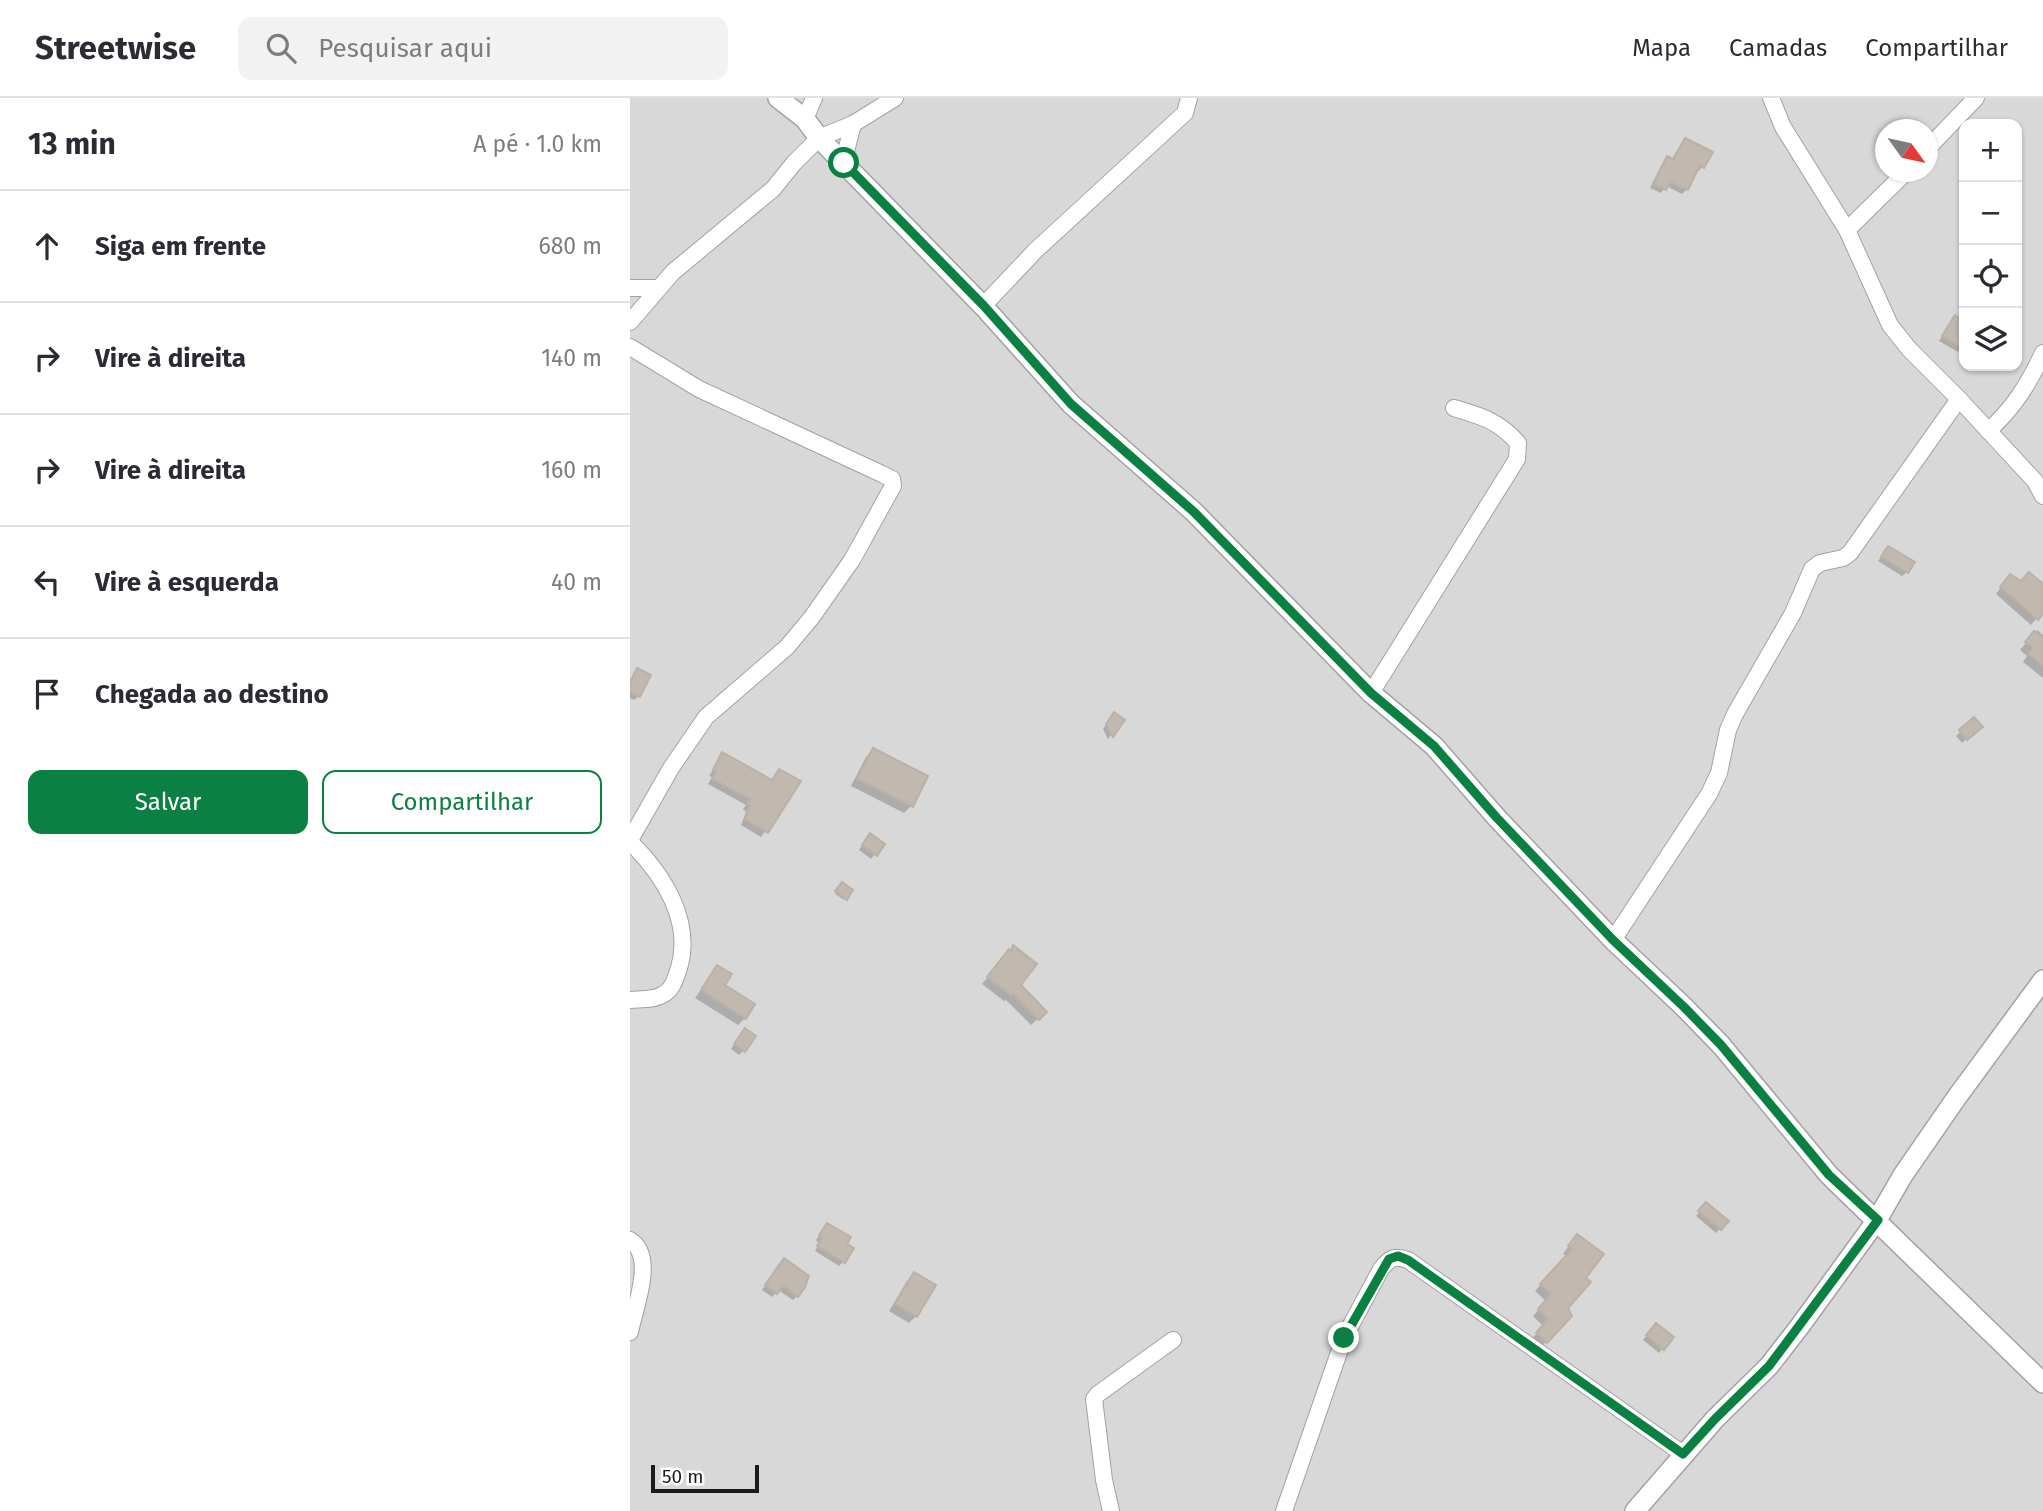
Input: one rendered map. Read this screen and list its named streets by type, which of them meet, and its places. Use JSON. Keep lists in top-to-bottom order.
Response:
{
  "scale_bar": "50 m",
  "north": "bottom right",
  "page": {
    "header": "Streetwise",
    "search": "Pesquisar aqui",
    "nav": ["Mapa", "Camadas", "Compartilhar"],
    "heading": ["13 min", "A pé · 1.0 km"],
    "map_buttons": ["+", "−"],
    "list": [
      ["Siga em frente", "680 m"],
      ["Vire à direita", "140 m"],
      ["Vire à direita", "160 m"],
      ["Vire à esquerda", "40 m"],
      "Chegada ao destino"
    ],
    "buttons": ["Salvar", "Compartilhar"],
    "scale": "50 m"
  }
}
